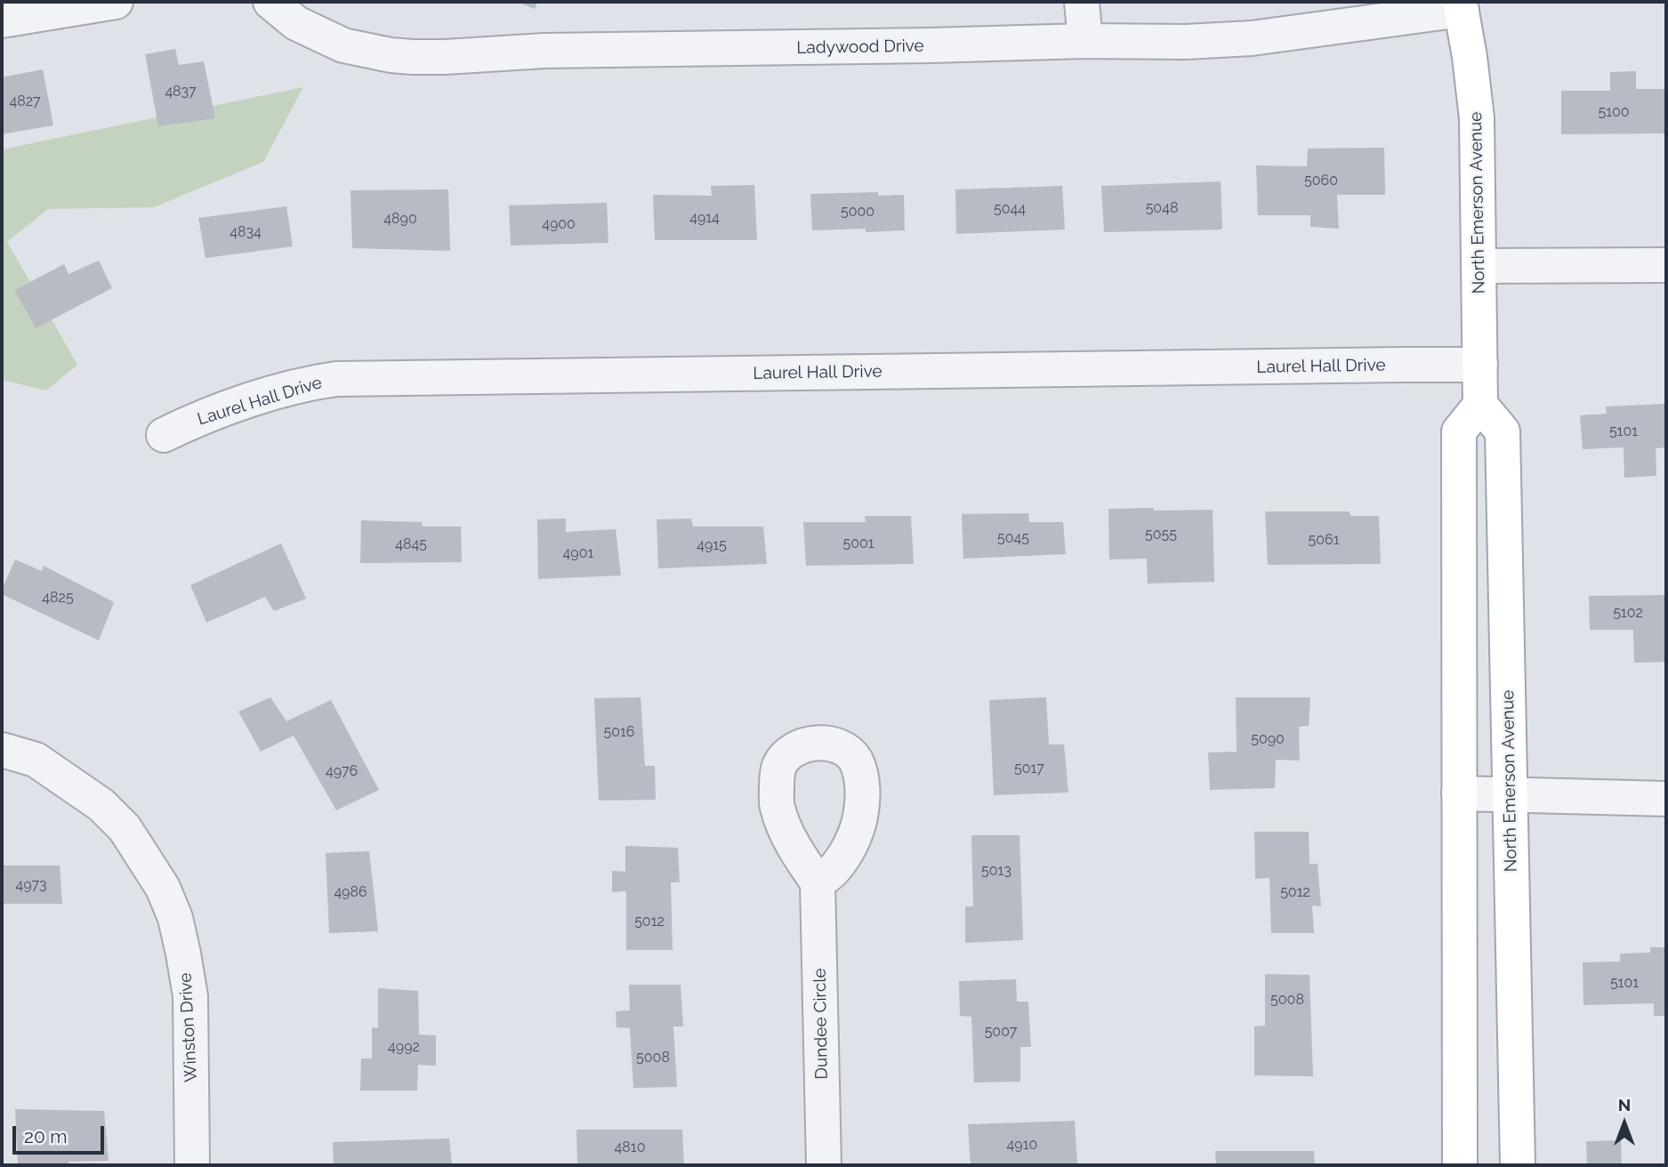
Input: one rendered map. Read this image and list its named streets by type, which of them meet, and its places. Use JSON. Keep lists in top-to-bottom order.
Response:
{
  "streets": {
    "main road": ["North Emerson Avenue"],
    "street": [
      "Ladywood Drive",
      "Laurel Hall Drive",
      "Dundee Circle",
      "Winston Drive"
    ]
  },
  "crossings": [
    ["Ladywood Drive", "North Emerson Avenue"],
    ["North Emerson Avenue", "Laurel Hall Drive"]
  ],
  "house_numbers": [
    "4837",
    "4827",
    "5100",
    "5060",
    "5048",
    "5044",
    "5000",
    "4914",
    "4890",
    "4900",
    "4834",
    "5101",
    "5055",
    "5045",
    "5061",
    "5001",
    "4845",
    "4915",
    "4901",
    "4825",
    "5102",
    "5016",
    "5090",
    "5017",
    "4976",
    "5013",
    "4973",
    "4986",
    "5012",
    "5012",
    "5101",
    "5008",
    "5007",
    "4992",
    "5008",
    "4910",
    "4810"
  ],
  "scale_bar": "20 m",
  "north": "top"
}
